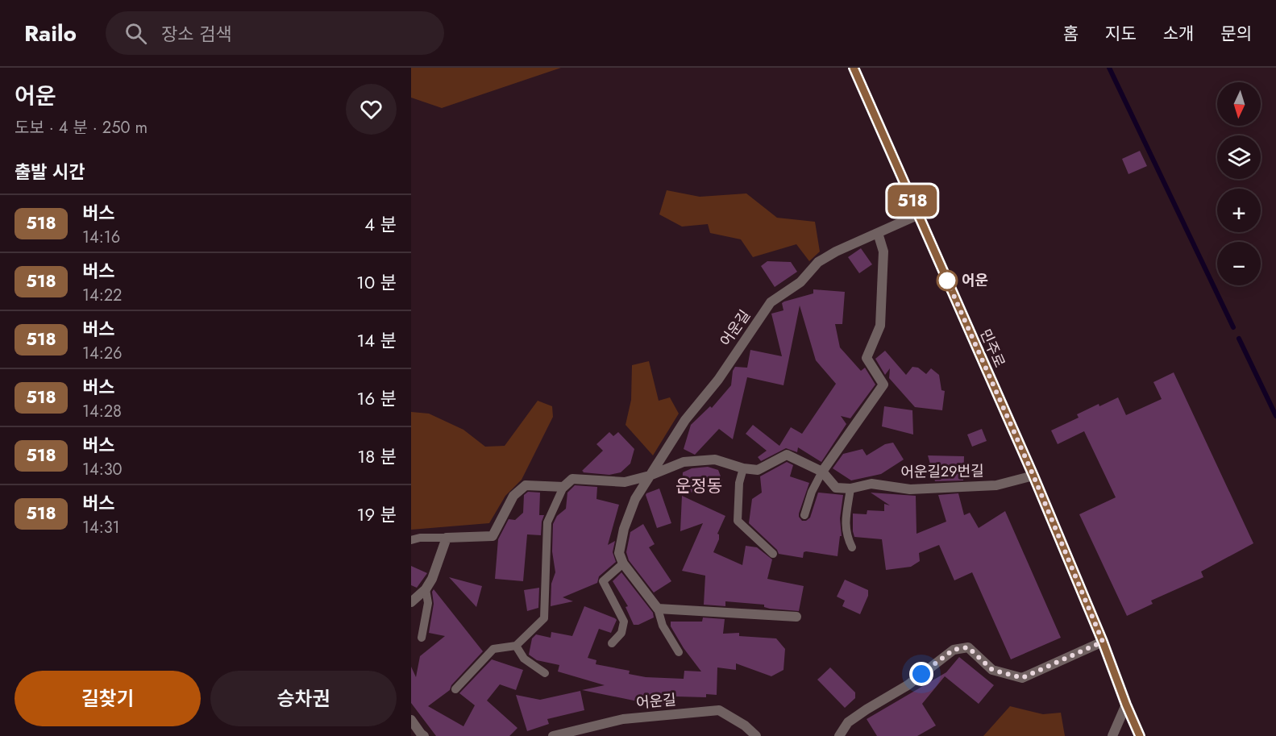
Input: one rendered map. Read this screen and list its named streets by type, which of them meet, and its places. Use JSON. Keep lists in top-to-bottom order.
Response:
{
  "streets": {
    "main road": ["민주로"],
    "street": ["어운길", "어운길29번길"]
  },
  "crossings": [
    ["어운길", "민주로"],
    ["민주로", "어운길29번길"]
  ],
  "districts": ["운정동"],
  "places": ["어운"],
  "lines": ["bus line 518"],
  "north": "bottom",
  "page": {
    "header": "Railo",
    "search": "장소 검색",
    "nav": [
      "홈",
      "지도",
      "소개",
      "문의"
    ],
    "heading": [
      ["어운", "도보 · 4 분 · 250 m"],
      "출발 시간"
    ],
    "on_map": "518",
    "map_buttons": ["+", "−"],
    "list": [
      {
        "mark": "518",
        "name": "버스",
        "note": "14:16",
        "value": "4 분"
      },
      {
        "mark": "518",
        "name": "버스",
        "note": "14:22",
        "value": "10 분"
      },
      {
        "mark": "518",
        "name": "버스",
        "note": "14:26",
        "value": "14 분"
      },
      {
        "mark": "518",
        "name": "버스",
        "note": "14:28",
        "value": "16 분"
      },
      {
        "mark": "518",
        "name": "버스",
        "note": "14:30",
        "value": "18 분"
      },
      {
        "mark": "518",
        "name": "버스",
        "note": "14:31",
        "value": "19 분"
      }
    ],
    "buttons": ["길찾기", "승차권"]
  }
}
